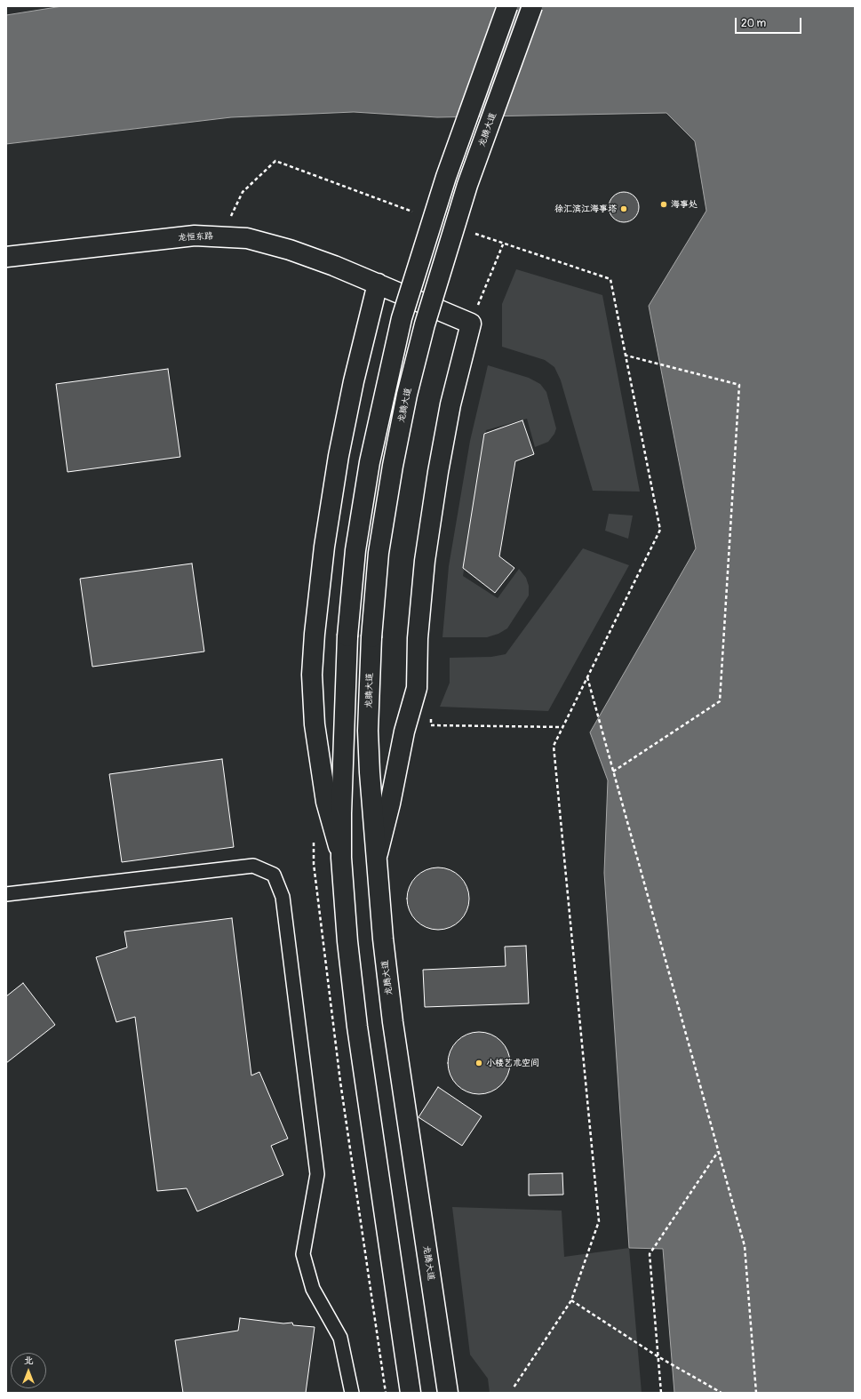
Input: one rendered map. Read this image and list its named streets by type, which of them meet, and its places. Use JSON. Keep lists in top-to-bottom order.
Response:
{
  "streets": {
    "main road": ["龙腾大道", "龙恒东路"]
  },
  "places": ["海事处", "徐汇滨江海事塔", "小楼艺术空间"],
  "scale_bar": "20 m",
  "north": "top"
}
